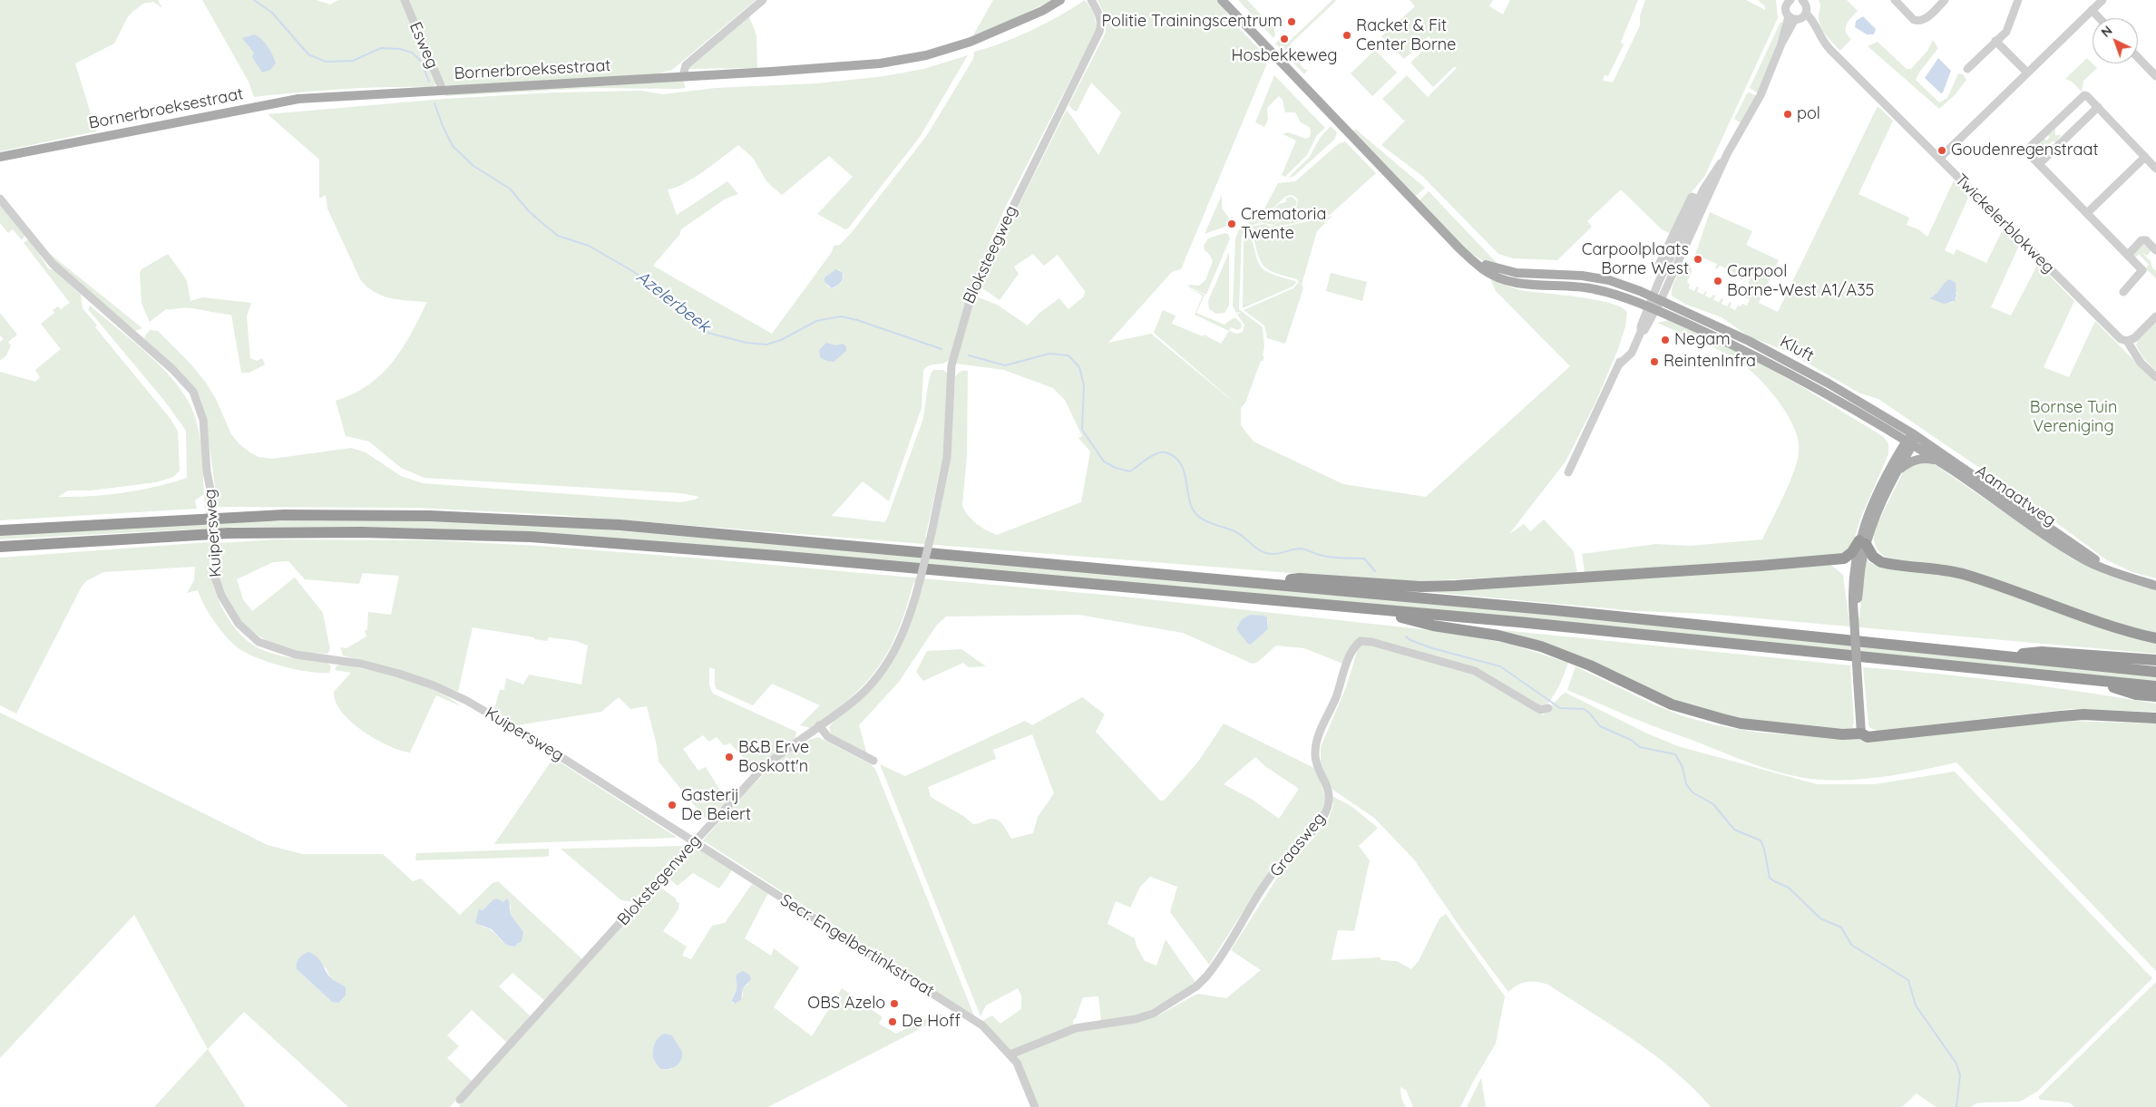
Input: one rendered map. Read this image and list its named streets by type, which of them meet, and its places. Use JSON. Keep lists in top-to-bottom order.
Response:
{
  "streets": {
    "main road": ["Bornerbroeksestraat", "Kluft", "Aamaatweg"],
    "street": [
      "Esweg",
      "Twickelerblokweg",
      "Bloksteegweg",
      "Kuipersweg",
      "Graasweg",
      "Blokstegenweg",
      "Secr. Engelbertinkstraat"
    ]
  },
  "crossings": [
    ["Esweg", "Bornerbroeksestraat"],
    ["Bloksteegweg", "Blokstegenweg"],
    ["Kluft", "Aamaatweg"],
    ["Kuipersweg", "Blokstegenweg"],
    ["Kuipersweg", "Secr. Engelbertinkstraat"],
    ["Graasweg", "Secr. Engelbertinkstraat"],
    ["Blokstegenweg", "Secr. Engelbertinkstraat"]
  ],
  "water": ["Azelerbeek"],
  "parks": ["Bornse Tuin Vereniging"],
  "places": [
    "Politie Trainingscentrum",
    "Racket & Fit Center Borne",
    "Hosbekkeweg",
    "pol",
    "Goudenregenstraat",
    "Crematoria Twente",
    "Carpoolplaats Borne West",
    "Carpool Borne-West A1/A35",
    "Negam",
    "ReintenInfra",
    "B&B Erve Boskott'n",
    "Gasterij De Beiert",
    "OBS Azelo",
    "De Hoff"
  ],
  "north": "top left"
}
